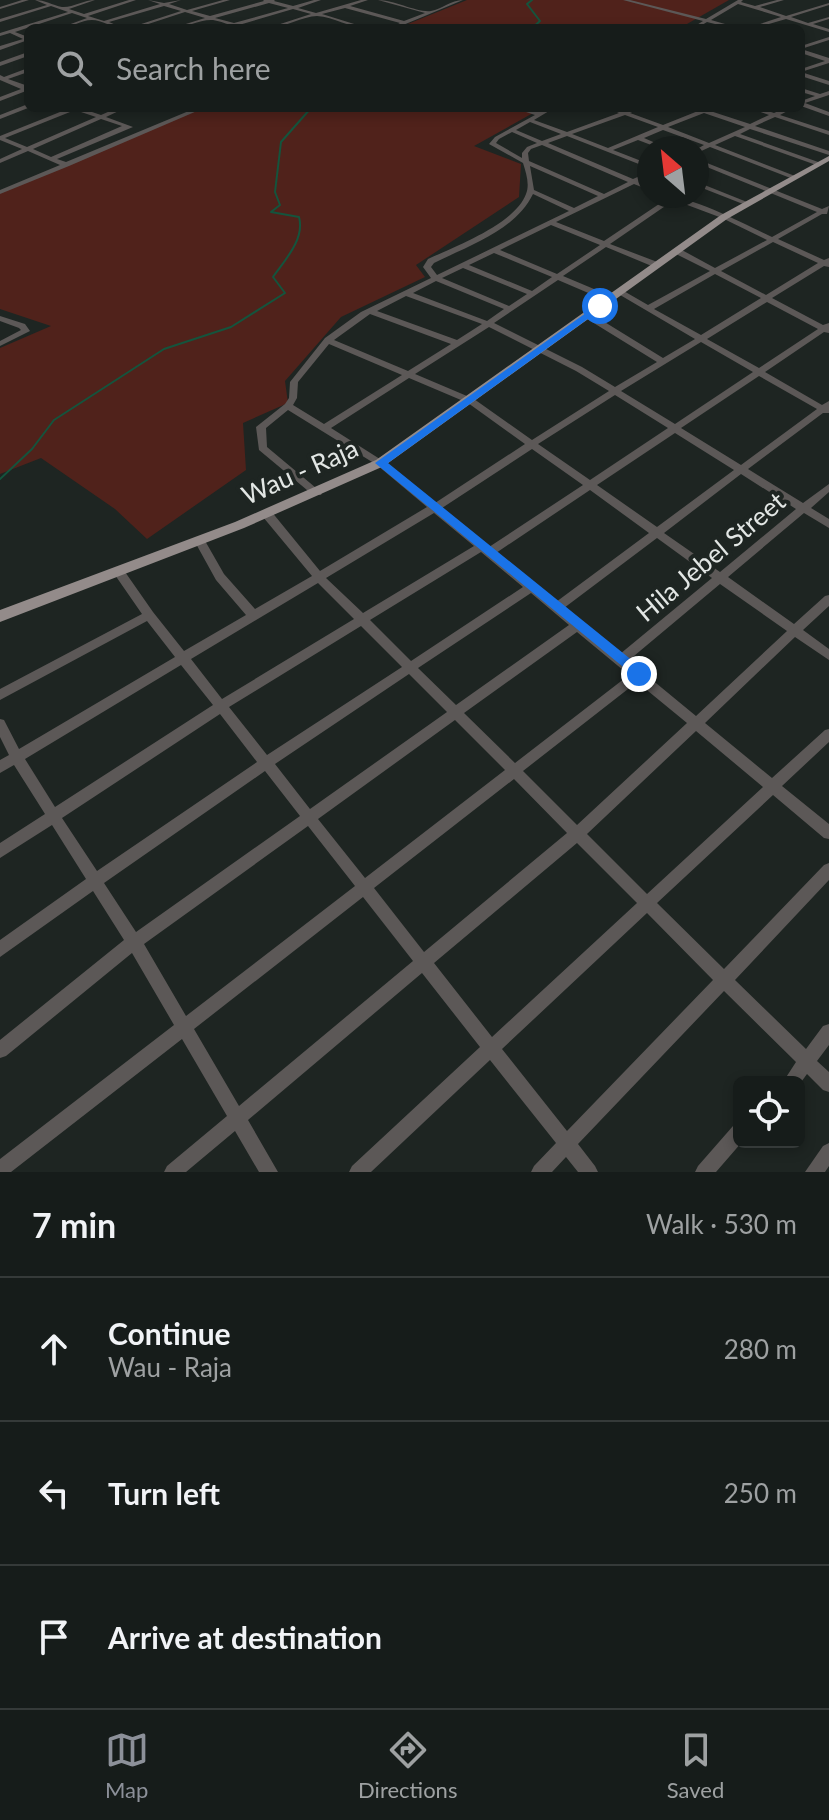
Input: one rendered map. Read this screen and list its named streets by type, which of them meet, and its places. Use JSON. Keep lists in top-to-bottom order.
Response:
{
  "streets": {
    "main road": ["Wau - Raja"],
    "street": ["Hila Jebel Street"]
  },
  "north": "top left",
  "page": {
    "search": "Search here",
    "heading": ["7 min", "Walk · 530 m"],
    "list": [
      ["Continue", "Wau - Raja", "280 m"],
      ["Turn left", "250 m"],
      "Arrive at destination"
    ],
    "nav": ["Map", "Directions", "Saved"]
  }
}
